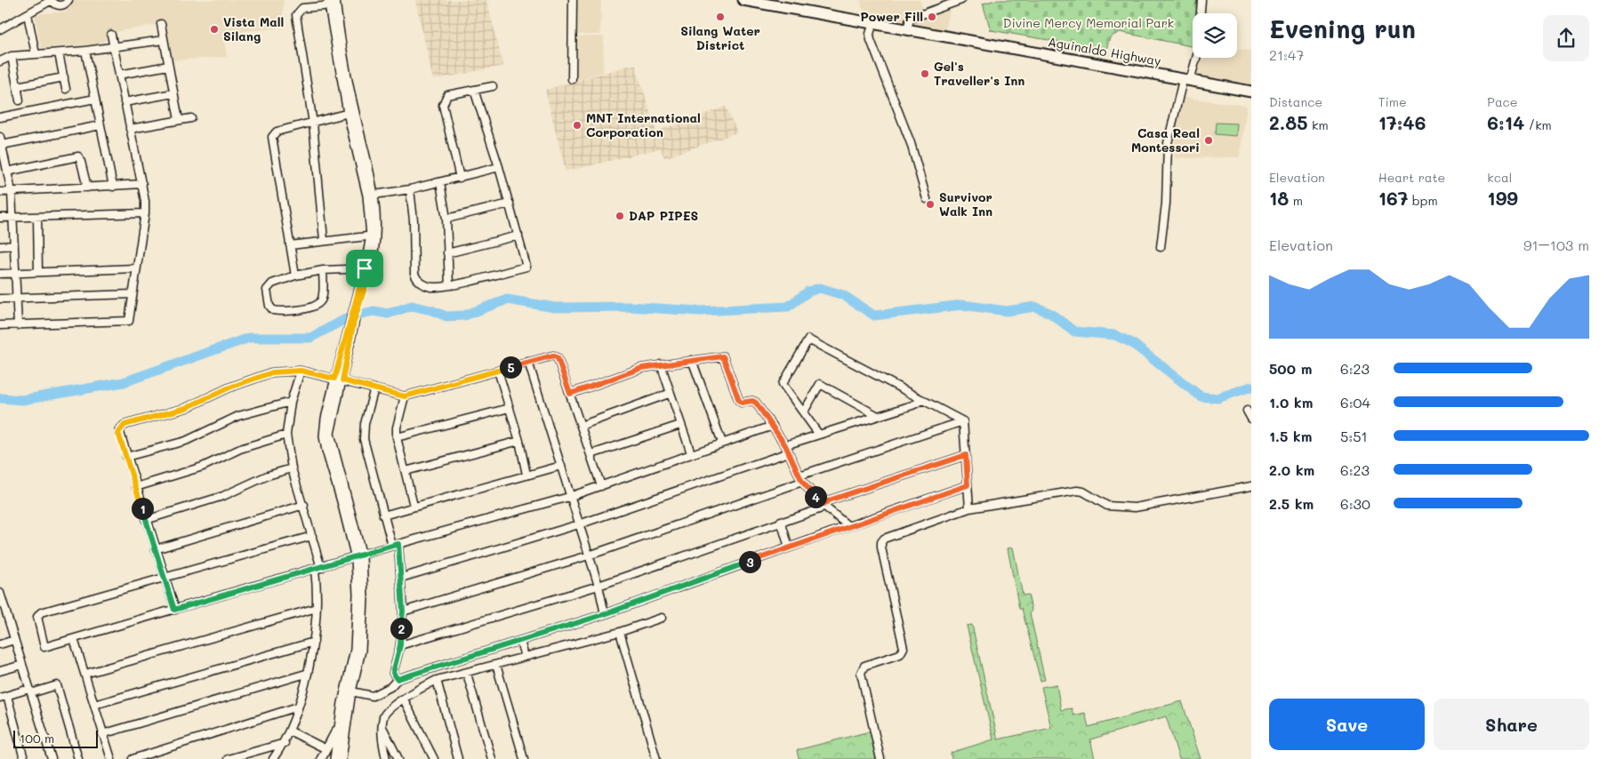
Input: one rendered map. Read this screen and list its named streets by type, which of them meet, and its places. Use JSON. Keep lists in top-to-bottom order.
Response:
{
  "streets": {
    "main road": ["Aguinaldo Highway"]
  },
  "parks": ["Divine Mercy Memorial Park"],
  "places": [
    "Silang Water District",
    "Power Fill",
    "Vista Mall Silang",
    "Gel's Traveller's Inn",
    "MNT International Corporation",
    "Casa Real Montessori",
    "Survivor Walk Inn",
    "DAP PIPES"
  ],
  "scale_bar": "100 m",
  "page": {
    "heading": ["Evening run", "21:47"],
    "stats": [
      ["Distance", "2.85 km"],
      ["Time", "17:46"],
      ["Pace", "6:14 /km"],
      ["Elevation", "18 m"],
      ["Heart rate", "167 bpm"],
      ["kcal", "199"]
    ],
    "chart": ["Elevation", "91–103 m"],
    "list": [
      {
        "name": "500 m",
        "note": "6:23"
      },
      {
        "name": "1.0 km",
        "note": "6:04"
      },
      {
        "name": "1.5 km",
        "note": "5:51"
      },
      {
        "name": "2.0 km",
        "note": "6:23"
      },
      {
        "name": "2.5 km",
        "note": "6:30"
      }
    ],
    "pins": [
      "5",
      "4",
      "1",
      "3",
      "2"
    ],
    "buttons": ["Save", "Share"],
    "scale": "100 m"
  }
}
